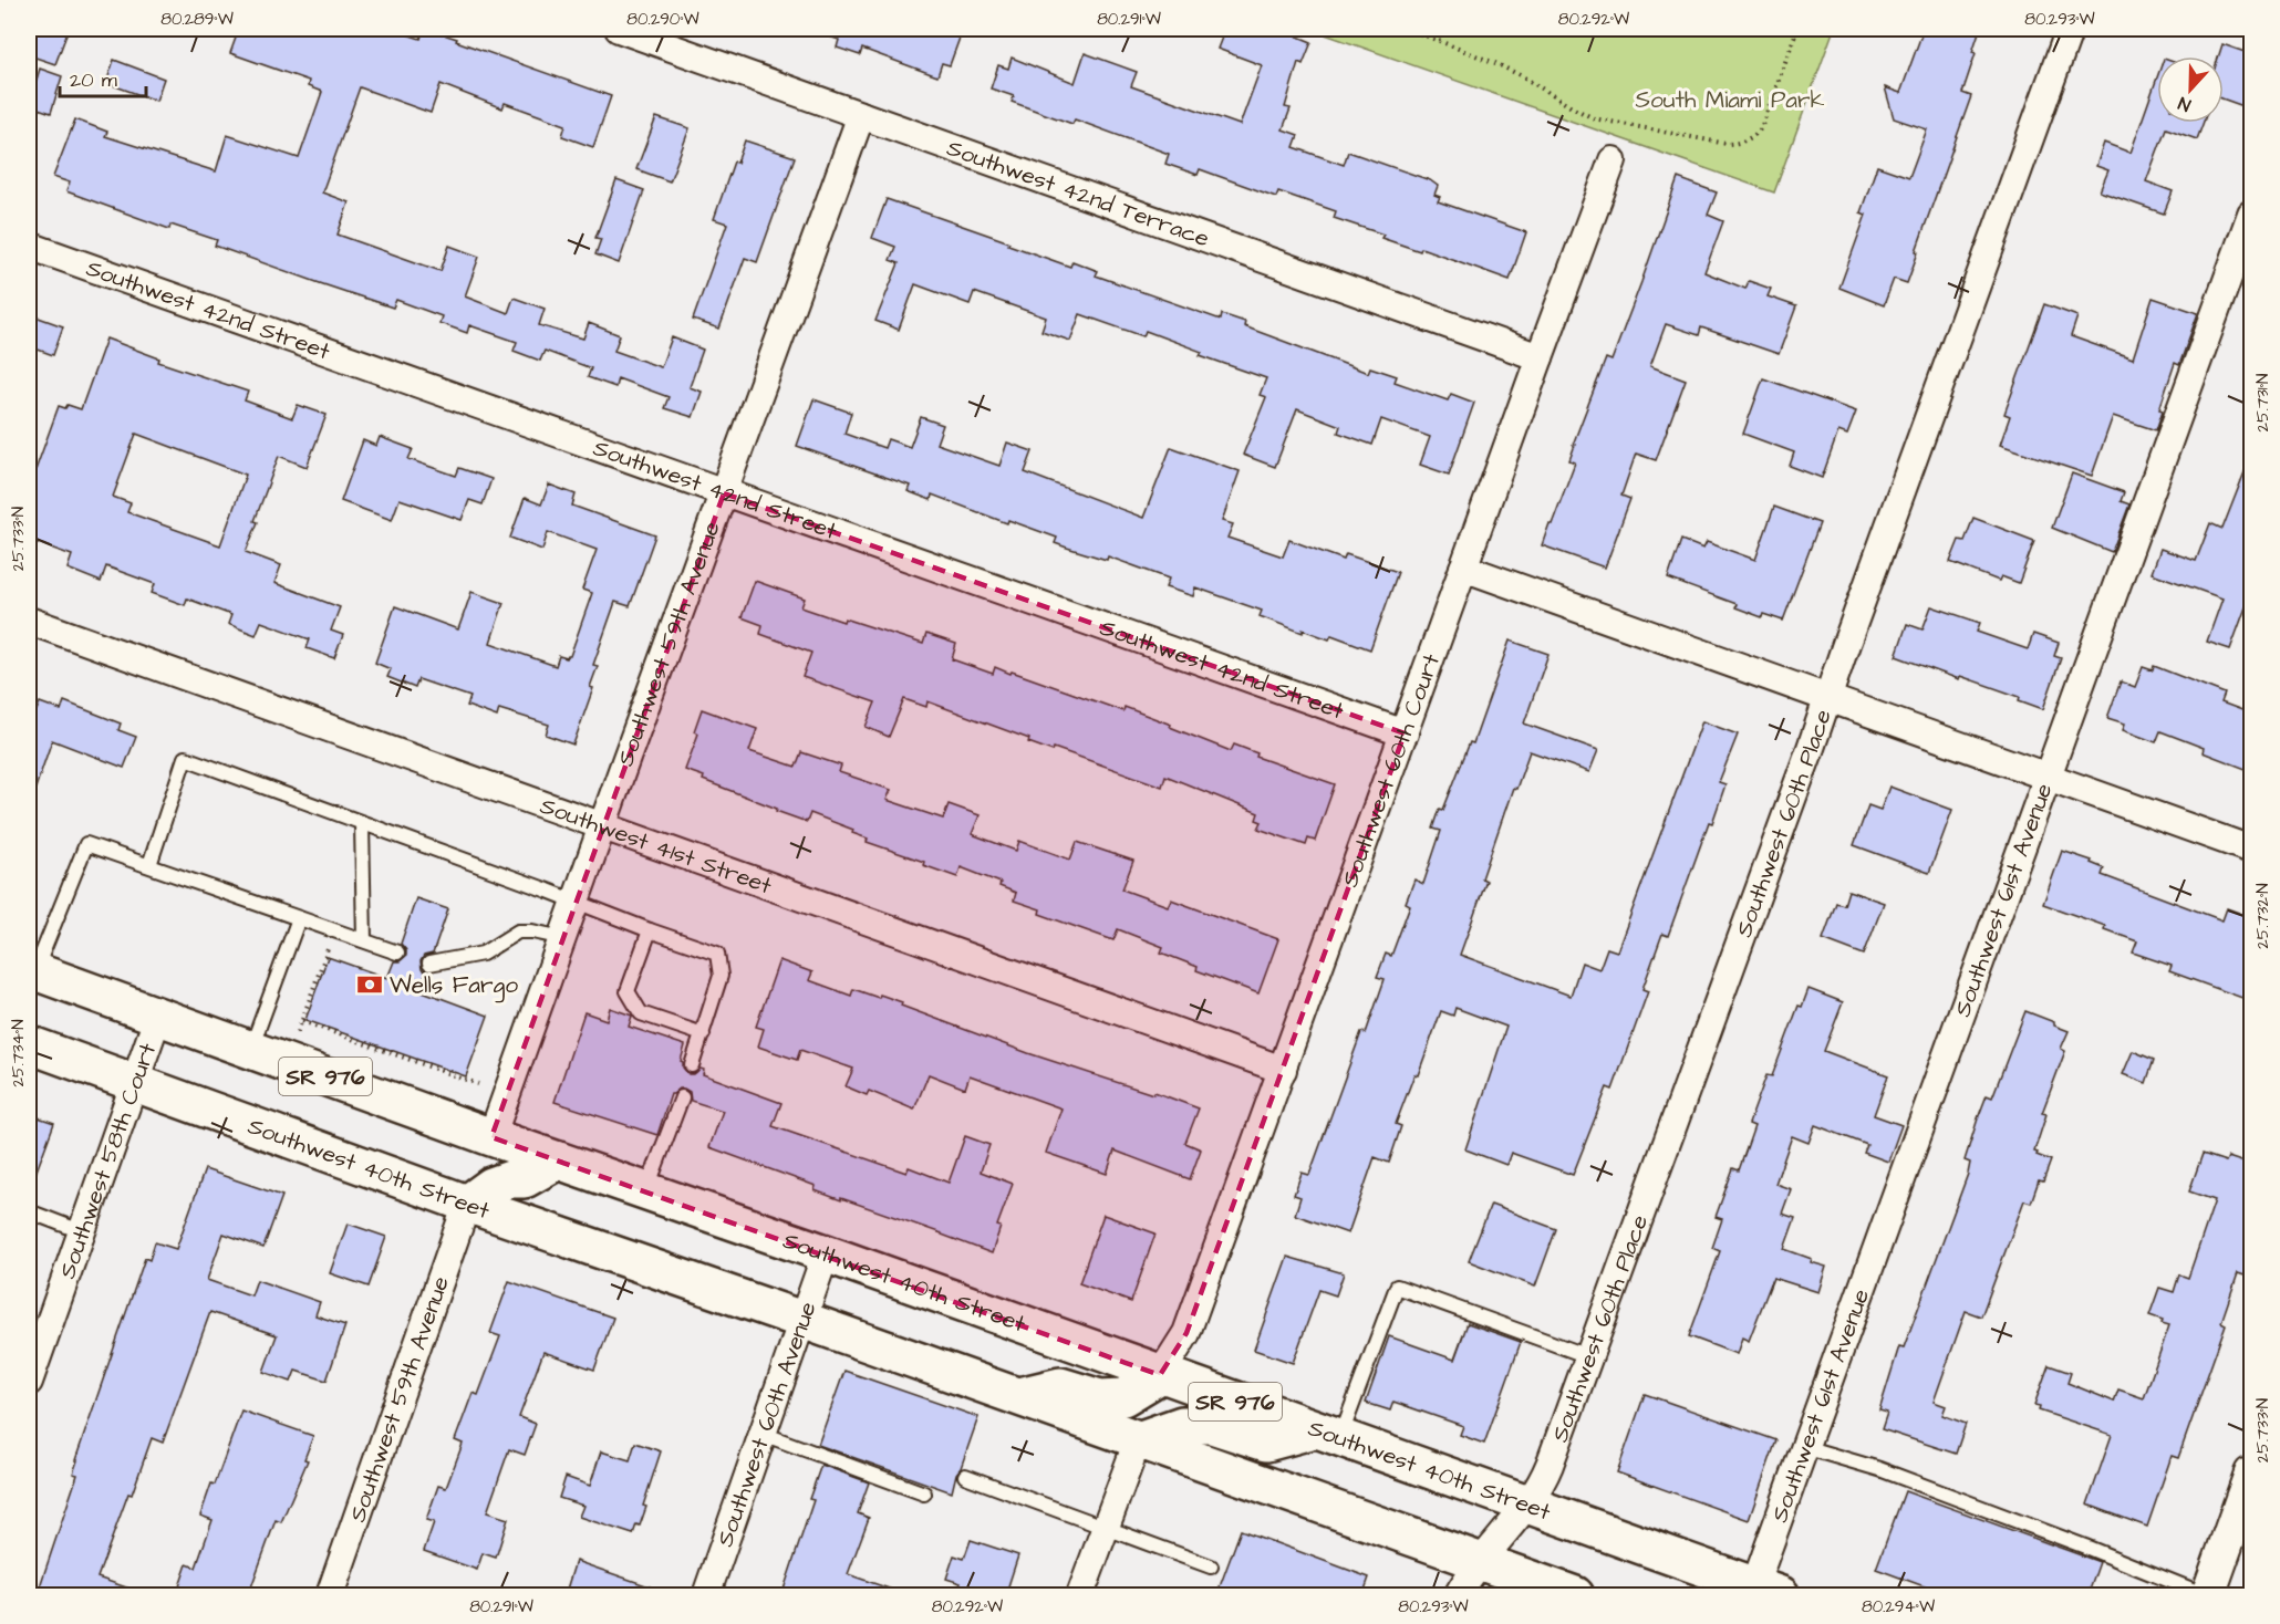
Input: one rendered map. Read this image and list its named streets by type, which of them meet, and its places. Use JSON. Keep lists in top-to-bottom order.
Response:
{
  "streets": {
    "main road": ["SR 976", "Southwest 40th Street"],
    "street": [
      "Southwest 42nd Terrace",
      "Southwest 42nd Street",
      "Southwest 59th Avenue",
      "Southwest 60th Court",
      "Southwest 60th Place",
      "Southwest 41st Street",
      "Southwest 61st Avenue",
      "Southwest 58th Court",
      "Southwest 60th Avenue"
    ]
  },
  "crossings": [
    ["Southwest 42nd Terrace", "Southwest 59th Avenue"],
    ["Southwest 42nd Terrace", "Southwest 60th Court"],
    ["Southwest 42nd Street", "Southwest 59th Avenue"],
    ["Southwest 42nd Street", "Southwest 60th Court"],
    ["Southwest 59th Avenue", "Southwest 41st Street"],
    ["Southwest 59th Avenue", "Southwest 40th Street"],
    ["Southwest 60th Court", "Southwest 41st Street"],
    ["Southwest 60th Court", "Southwest 40th Street"],
    ["Southwest 60th Place", "Southwest 40th Street"],
    ["Southwest 61st Avenue", "Southwest 40th Street"],
    ["Southwest 58th Court", "Southwest 40th Street"],
    ["Southwest 40th Street", "Southwest 60th Avenue"]
  ],
  "parks": ["South Miami Park"],
  "places": {
    "bank": ["Wells Fargo"]
  },
  "scale_bar": "20 m",
  "north": "bottom",
  "coordinates": [
    "80.289°W",
    "80.290°W",
    "80.291°W",
    "80.292°W",
    "80.293°W",
    "25.731°N",
    "25.733°N",
    "25.732°N",
    "25.734°N",
    "80.294°W"
  ]
}
